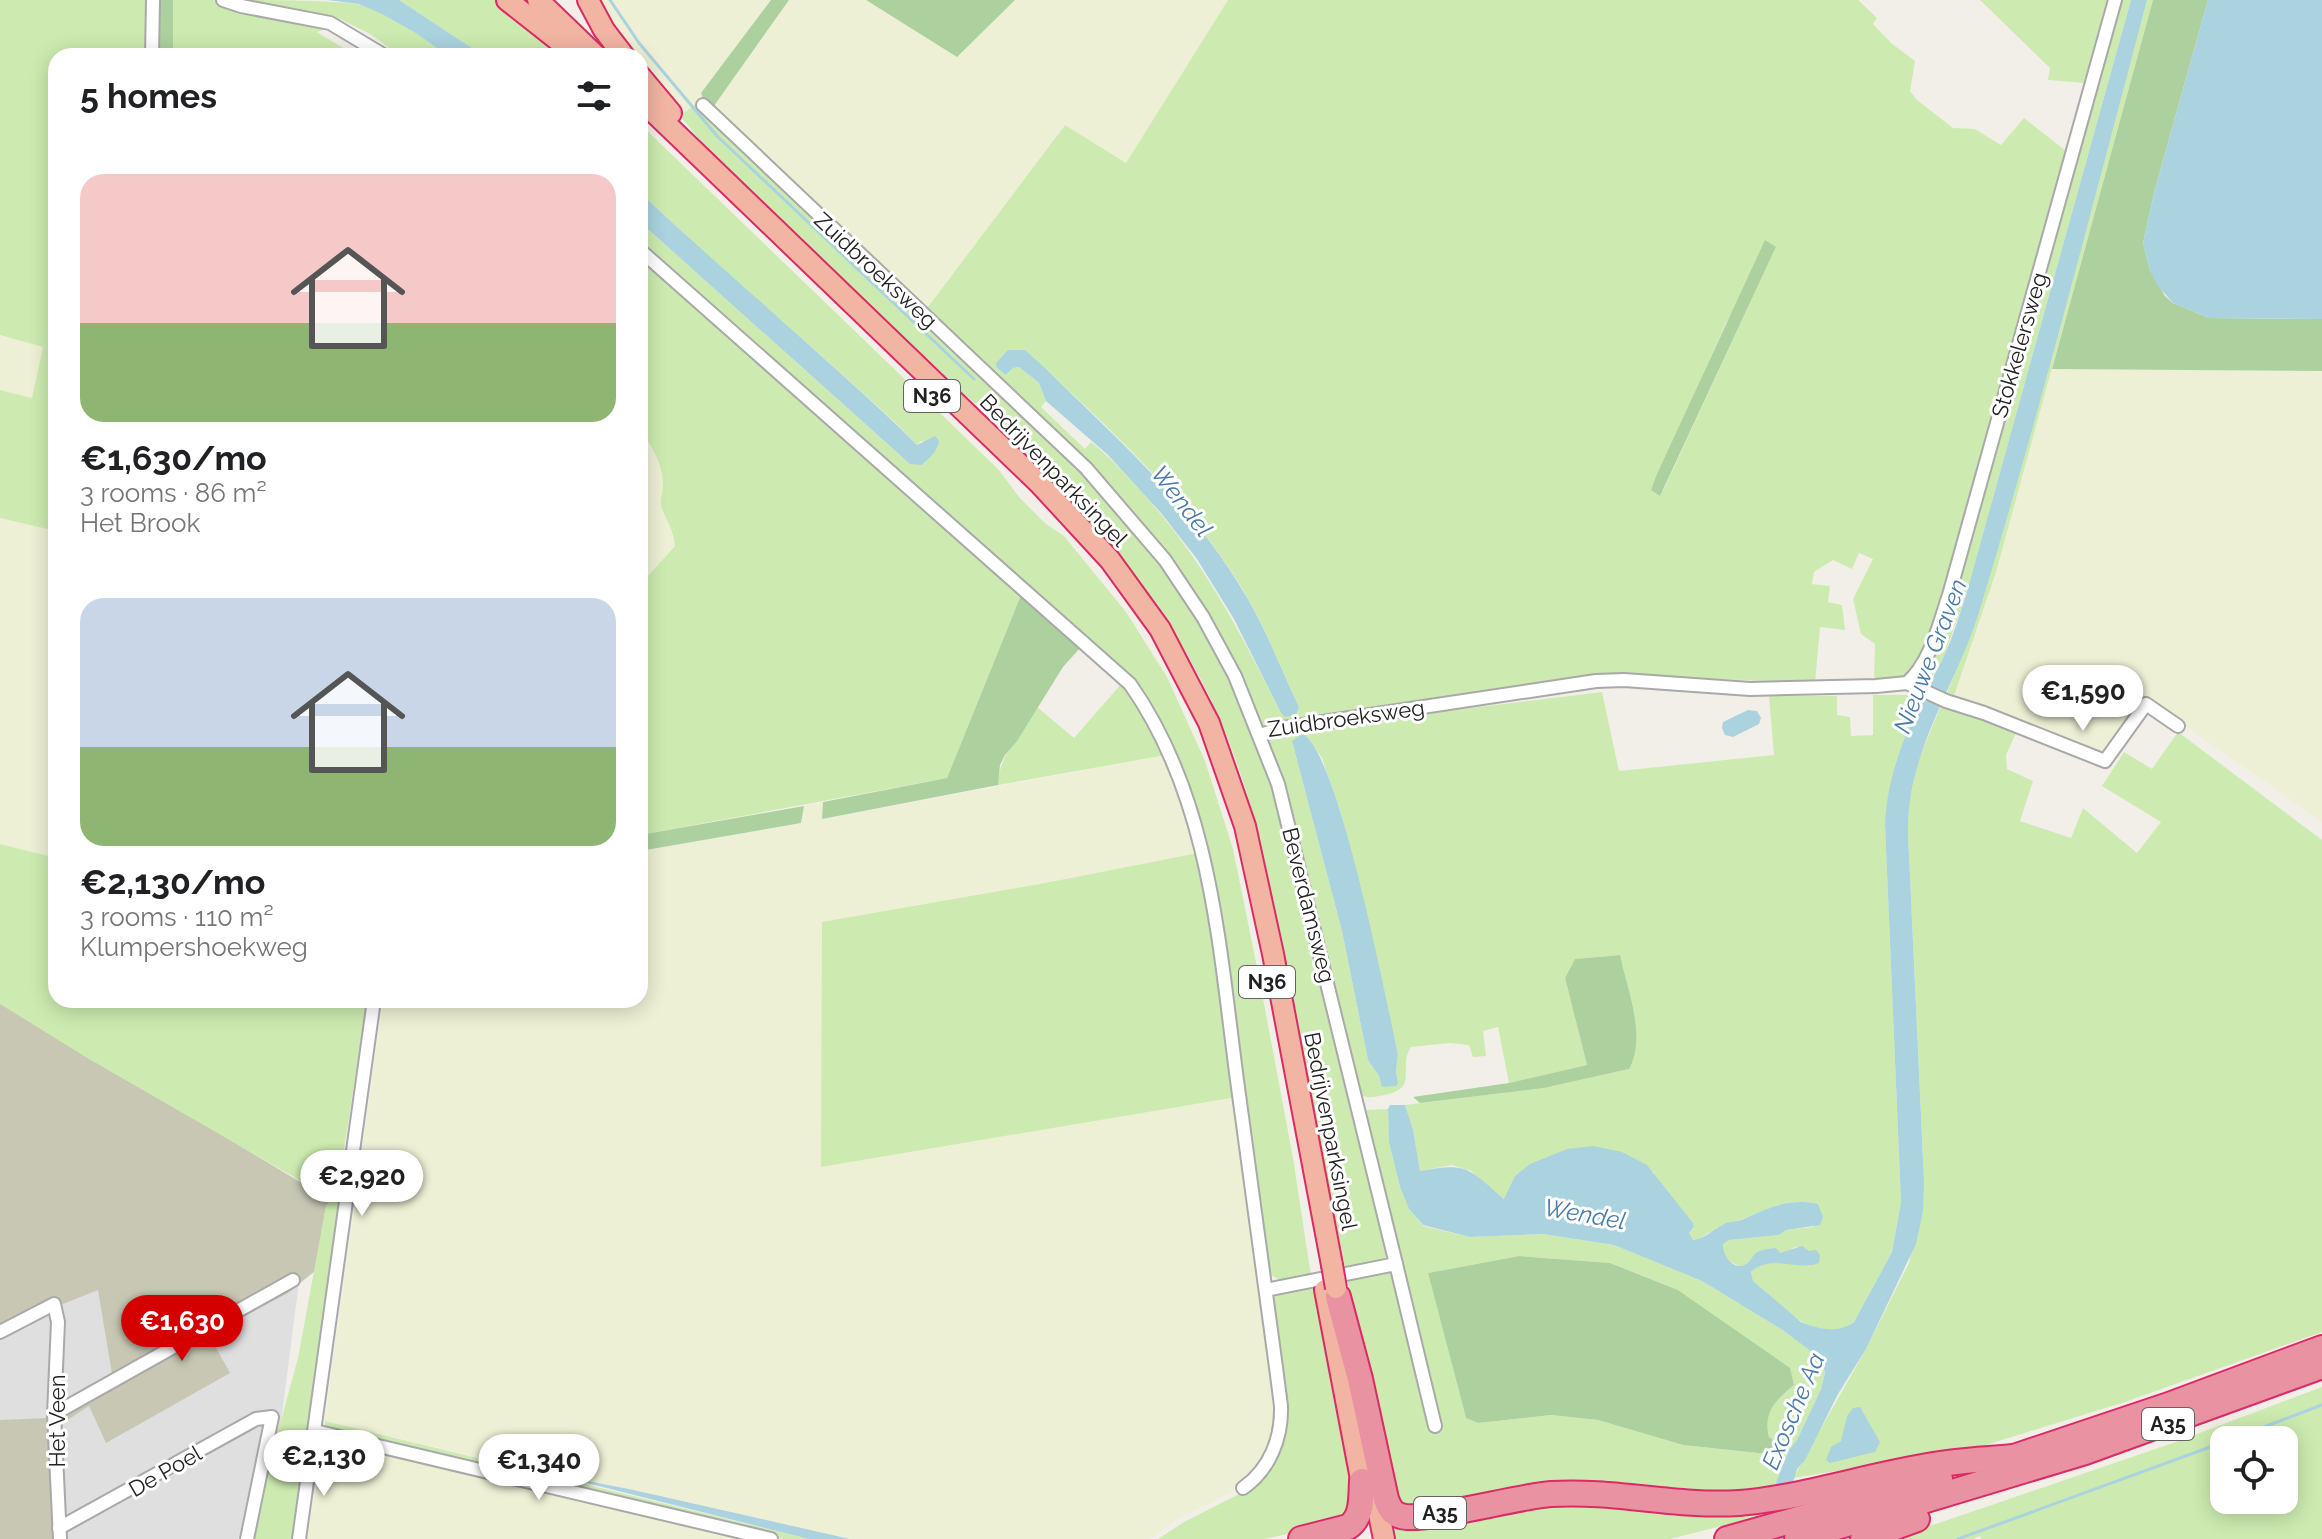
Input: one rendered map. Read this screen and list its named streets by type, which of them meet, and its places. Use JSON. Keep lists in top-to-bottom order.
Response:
{
  "streets": {
    "highway": ["N36", "Bedrijvenparksingel", "A35"],
    "street": [
      "Zuidbroeksweg",
      "Stokkelersweg",
      "Beverdamsweg",
      "Het Veen",
      "De Poel"
    ]
  },
  "crossings": [
    ["Zuidbroeksweg", "Stokkelersweg"],
    ["Zuidbroeksweg", "Beverdamsweg"],
    ["N36", "Bedrijvenparksingel"],
    ["Bedrijvenparksingel", "A35"],
    ["Het Veen", "De Poel"]
  ],
  "water": ["Wendel", "Nieuwe Graven", "Exosche Aa"],
  "page": {
    "heading": "5 homes",
    "list": [
      {
        "name": "€1,630/mo",
        "note": "3 rooms · 86 m² · Het Brook"
      },
      {
        "name": "€2,130/mo",
        "note": "3 rooms · 110 m² · Klumpershoekweg"
      }
    ],
    "price": [
      "€1,590",
      "€2,920",
      "€1,630",
      "€2,130",
      "€1,340"
    ]
  }
}
